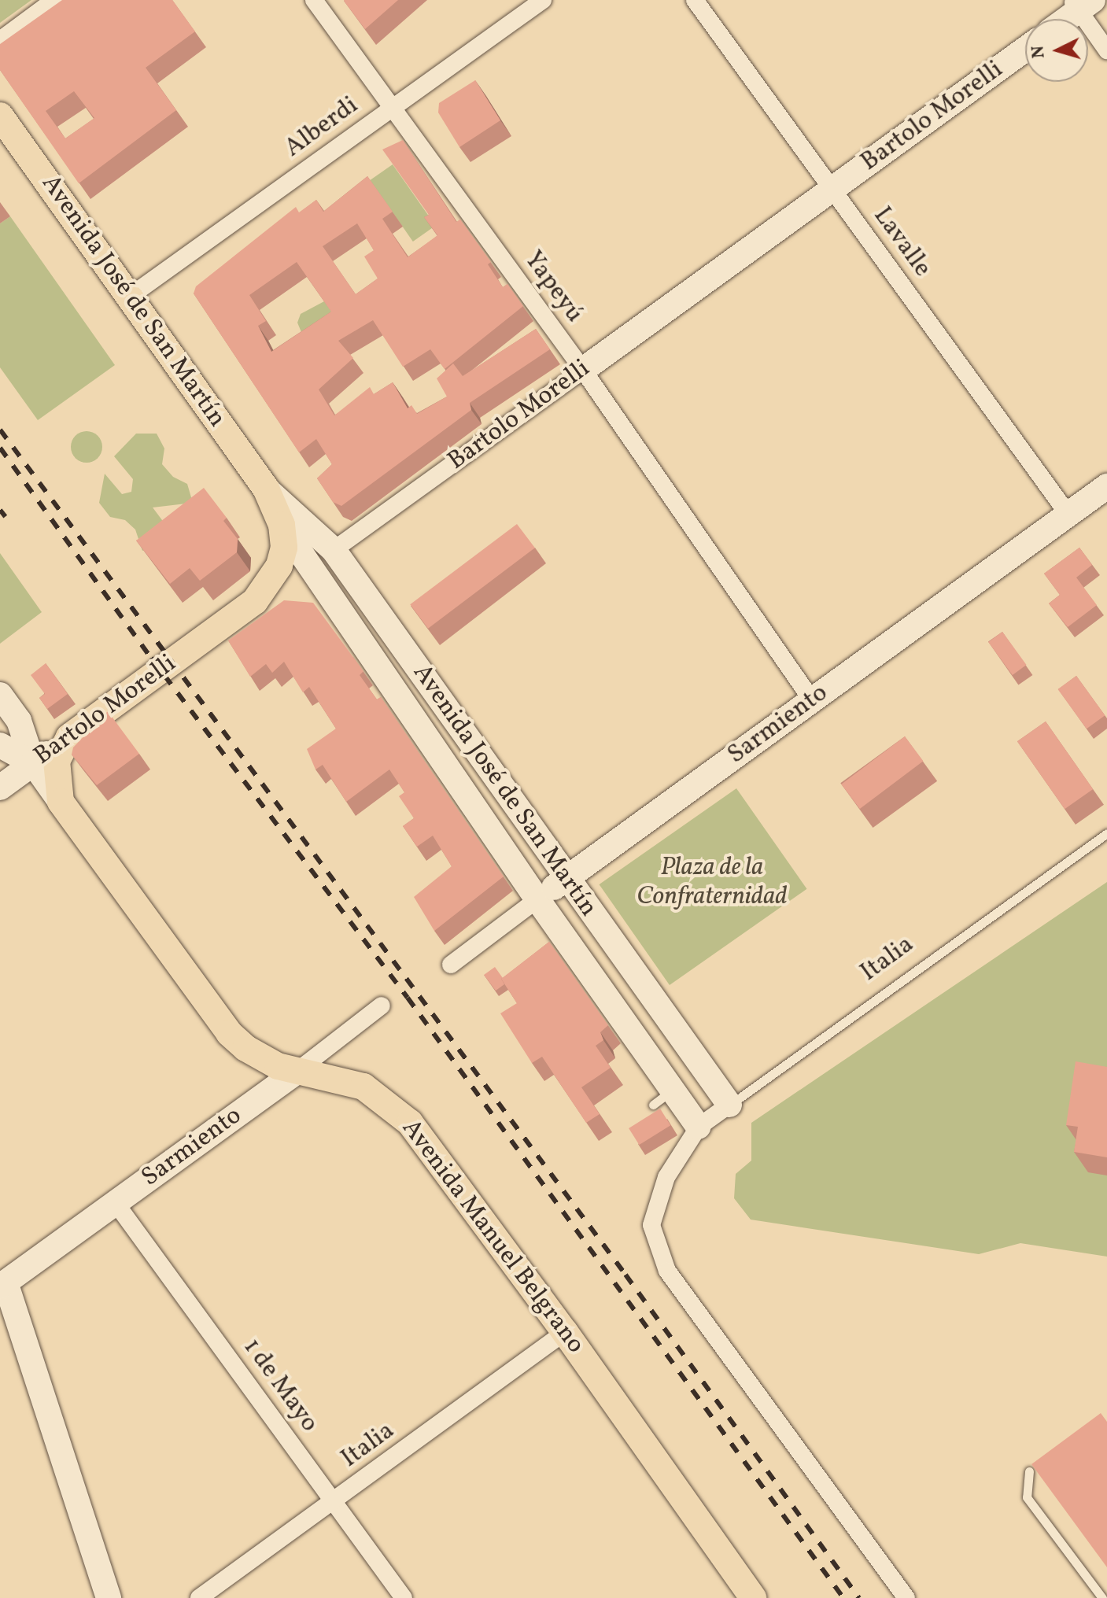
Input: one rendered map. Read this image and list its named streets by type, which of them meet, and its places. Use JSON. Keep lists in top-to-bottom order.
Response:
{
  "streets": {
    "main road": ["Bartolo Morelli", "Avenida José de San Martín", "Avenida Manuel Belgrano"],
    "street": [
      "Alberdi",
      "Lavalle",
      "Yapeyú",
      "Sarmiento",
      "Italia",
      "1 de Mayo"
    ]
  },
  "crossings": [
    ["Bartolo Morelli", "Lavalle"],
    ["Bartolo Morelli", "Yapeyú"],
    ["Bartolo Morelli", "Avenida José de San Martín"],
    ["Bartolo Morelli", "Avenida Manuel Belgrano"],
    ["Alberdi", "Yapeyú"],
    ["Alberdi", "Avenida José de San Martín"],
    ["Lavalle", "Sarmiento"],
    ["Yapeyú", "Sarmiento"],
    ["Avenida José de San Martín", "Sarmiento"],
    ["Avenida José de San Martín", "Italia"],
    ["Sarmiento", "Avenida Manuel Belgrano"],
    ["Sarmiento", "1 de Mayo"],
    ["Italia", "Avenida Manuel Belgrano"],
    ["Italia", "1 de Mayo"]
  ],
  "parks": ["Plaza de la Confraternidad"],
  "north": "left"
}
